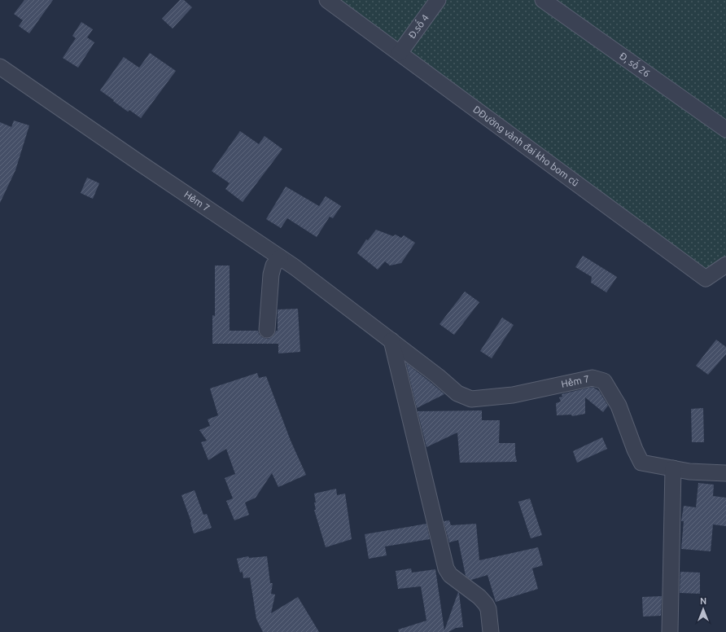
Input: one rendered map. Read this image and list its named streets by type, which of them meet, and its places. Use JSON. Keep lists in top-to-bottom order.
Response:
{
  "streets": {
    "street": [
      "Đ.số 4",
      "Đ, số 26",
      "DĐường vành đai kho bom cũ",
      "Hẻm 7"
    ]
  },
  "crossings": [
    ["Đ.số 4", "DĐường vành đai kho bom cũ"]
  ],
  "north": "top"
}
